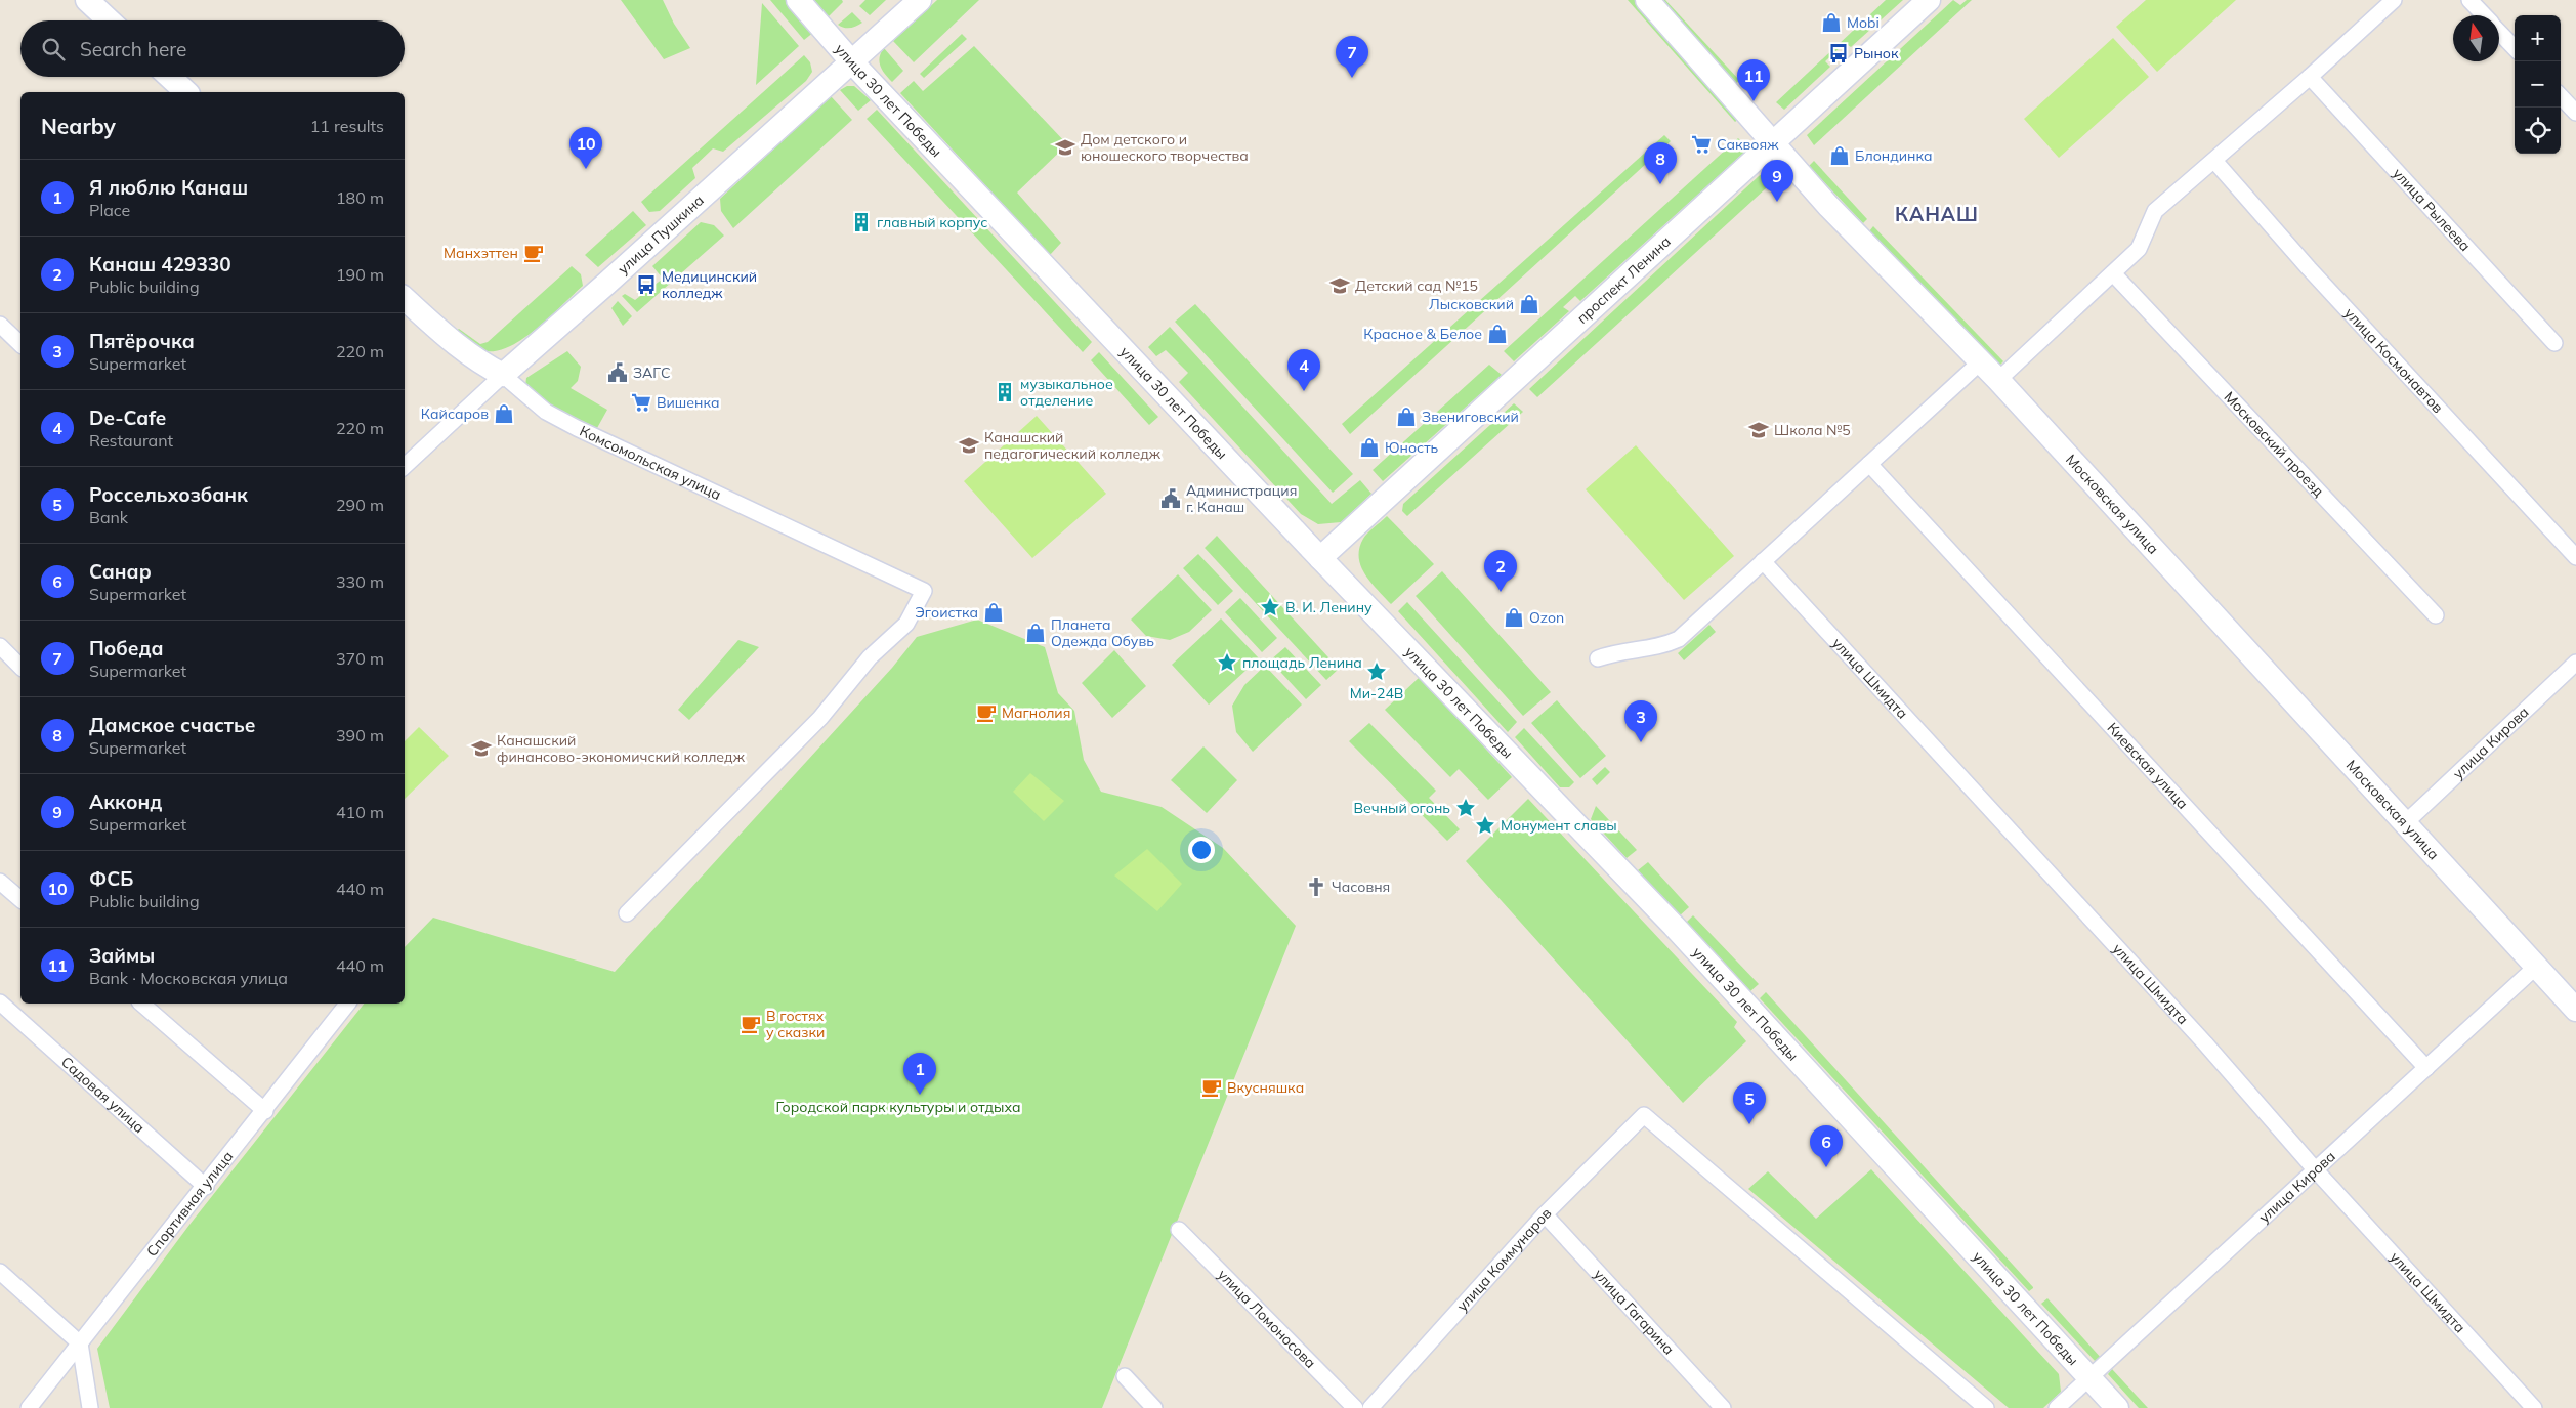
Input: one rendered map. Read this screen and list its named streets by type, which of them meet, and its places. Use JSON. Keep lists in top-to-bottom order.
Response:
{
  "streets": {
    "street": [
      "улица 30 лет Победы",
      "улица Рылеева",
      "улица Пушкина",
      "проспект Ленина",
      "улица Космонавтов",
      "Московский проезд",
      "Комсомольская улица",
      "Московская улица",
      "улица Шмидта",
      "улица Кирова",
      "Киевская улица",
      "Садовая улица",
      "Спортивная улица",
      "улица Коммунаров",
      "улица Гагарина",
      "улица Ломоносова"
    ]
  },
  "crossings": [
    ["улица 30 лет Победы", "улица Пушкина"],
    ["улица 30 лет Победы", "проспект Ленина"],
    ["улица 30 лет Победы", "улица Кирова"],
    ["улица Пушкина", "Комсомольская улица"],
    ["проспект Ленина", "Московская улица"],
    ["Московская улица", "улица Кирова"],
    ["улица Шмидта", "улица Кирова"],
    ["улица Кирова", "Киевская улица"],
    ["Садовая улица", "Спортивная улица"],
    ["улица Коммунаров", "улица Гагарина"]
  ],
  "districts": ["КАНАШ"],
  "parks": ["Городской парк культуры и отдыха"],
  "places": {
    "shop": [
      "Mobi",
      "Блондинка",
      "Лысковский",
      "Красное & Белое",
      "Кайсаров",
      "Звениговский",
      "Юность",
      "Эгоистка",
      "Ozon",
      "Планета Одежда Обувь"
    ],
    "bus stop": ["Рынок", "Медицинский колледж"],
    "supermarket": ["Саквояж", "Вишенка"],
    "school or university": [
      "Дом детского и юношеского творчества",
      "Детский сад №15",
      "Школа №5",
      "Канашский педагогический колледж",
      "Канашский финансово-экономичский колледж"
    ],
    "building": ["главный корпус", "музыкальное отделение"],
    "cafe": [
      "Манхэттен",
      "Магнолия",
      "В гостях у сказки",
      "Вкусняшка"
    ],
    "public building": ["ЗАГС", "Администрация г. Канаш"],
    "place": [
      "В. И. Ленину",
      "площадь Ленина",
      "Ми-24В",
      "Вечный огонь",
      "Монумент славы"
    ],
    "church": ["Часовня"]
  },
  "north": "top",
  "page": {
    "map_buttons": ["+", "−"],
    "search": "Search here",
    "pins": [
      "7",
      "11",
      "10",
      "8",
      "9",
      "4",
      "2",
      "3",
      "1",
      "5",
      "6"
    ],
    "heading": ["Nearby", "11 results"],
    "list": [
      {
        "mark": "1",
        "name": "Я люблю Канаш",
        "note": "Place",
        "value": "180 m"
      },
      {
        "mark": "2",
        "name": "Канаш 429330",
        "note": "Public building",
        "value": "190 m"
      },
      {
        "mark": "3",
        "name": "Пятёрочка",
        "note": "Supermarket",
        "value": "220 m"
      },
      {
        "mark": "4",
        "name": "De-Cafe",
        "note": "Restaurant",
        "value": "220 m"
      },
      {
        "mark": "5",
        "name": "Россельхозбанк",
        "note": "Bank",
        "value": "290 m"
      },
      {
        "mark": "6",
        "name": "Санар",
        "note": "Supermarket",
        "value": "330 m"
      },
      {
        "mark": "7",
        "name": "Победа",
        "note": "Supermarket",
        "value": "370 m"
      },
      {
        "mark": "8",
        "name": "Дамское счастье",
        "note": "Supermarket",
        "value": "390 m"
      },
      {
        "mark": "9",
        "name": "Акконд",
        "note": "Supermarket",
        "value": "410 m"
      },
      {
        "mark": "10",
        "name": "ФСБ",
        "note": "Public building",
        "value": "440 m"
      },
      {
        "mark": "11",
        "name": "Займы",
        "note": "Bank · Московская улица",
        "value": "440 m"
      }
    ]
  }
}
